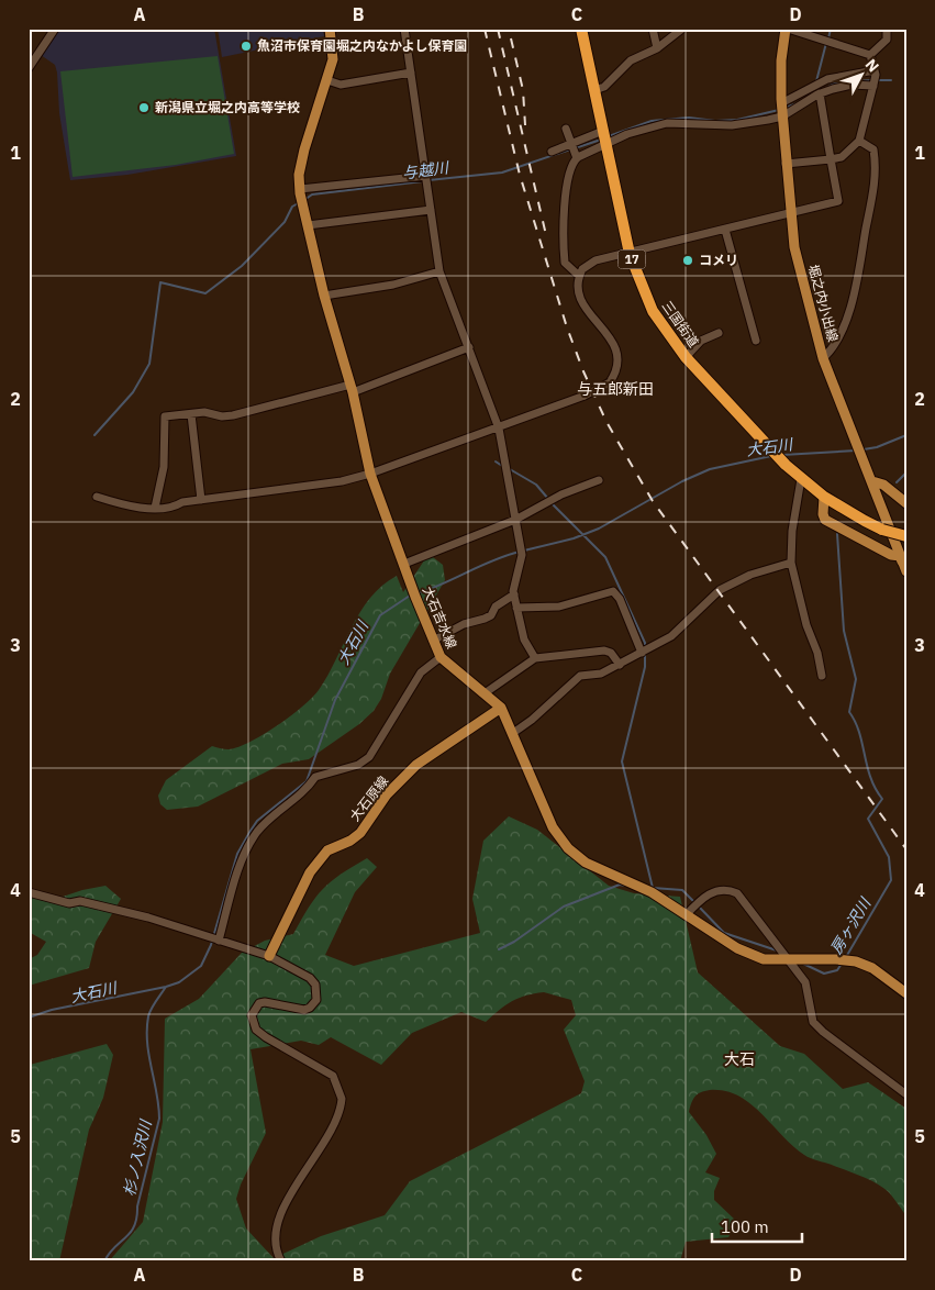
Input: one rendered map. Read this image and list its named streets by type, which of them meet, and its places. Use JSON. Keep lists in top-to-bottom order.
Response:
{
  "streets": {
    "highway": ["17", "三国街道"],
    "main road": ["堀之内小出線", "大石吉水線", "大石原線"]
  },
  "crossings": [
    ["大石吉水線", "大石原線"]
  ],
  "districts": ["与五郎新田", "大石"],
  "water": [
    "与越川",
    "大石川",
    "房ヶ沢川",
    "杉ノ入沢川"
  ],
  "places": ["魚沼市保育園堀之内なかよし保育園", "新潟県立堀之内高等学校", "コメリ"],
  "scale_bar": "100 m",
  "north": "top right",
  "grid": {
    "columns": [
      "A",
      "B",
      "C",
      "D"
    ],
    "rows": [
      "1",
      "2",
      "3",
      "4",
      "5"
    ]
  }
}
